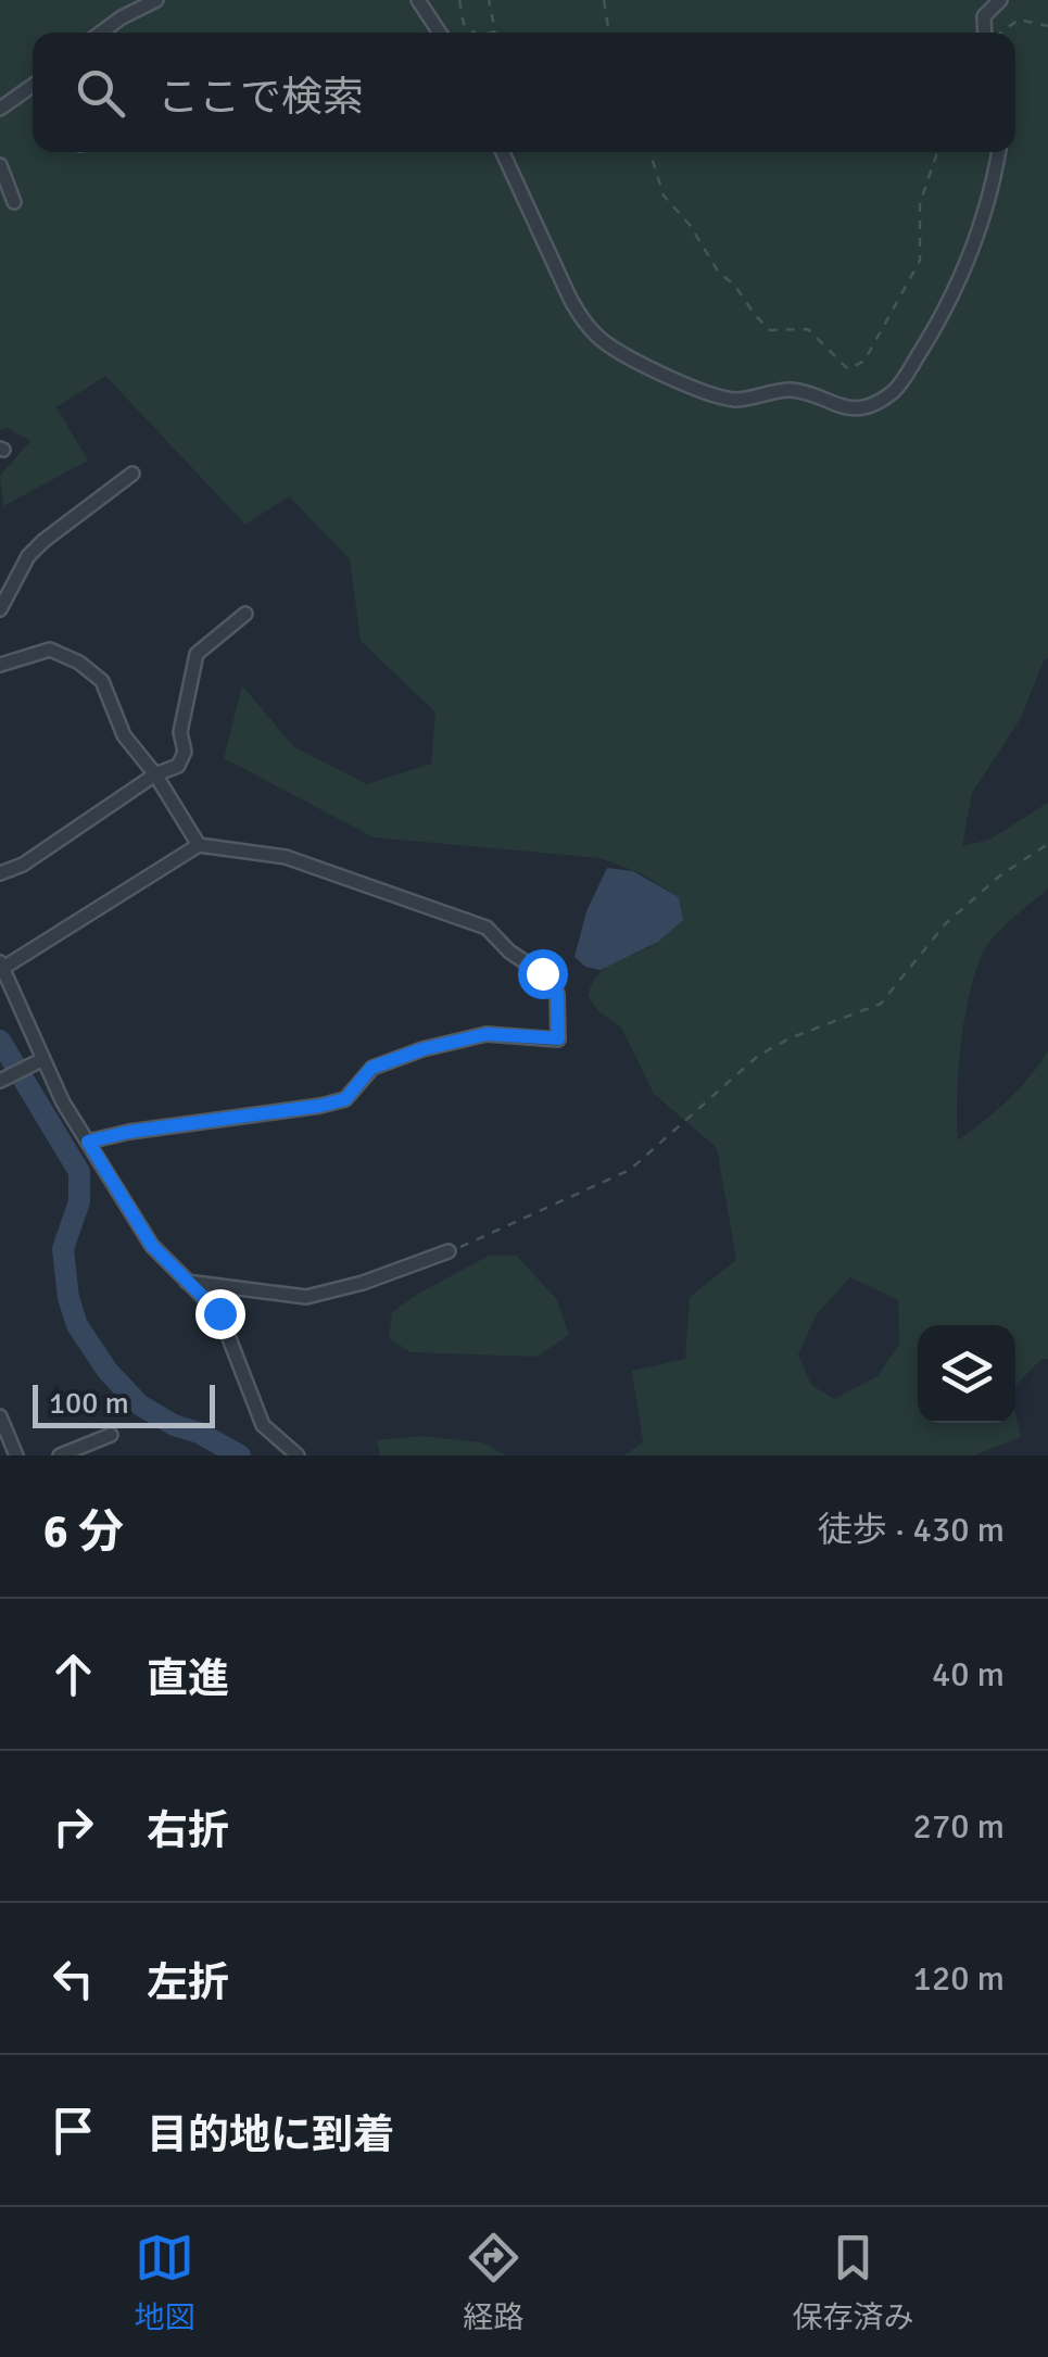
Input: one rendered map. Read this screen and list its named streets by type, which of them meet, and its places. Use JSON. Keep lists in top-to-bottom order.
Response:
{
  "scale_bar": "100 m",
  "page": {
    "search": "ここで検索",
    "scale": "100 m",
    "heading": ["6 分", "徒歩 · 430 m"],
    "list": [
      ["直進", "40 m"],
      ["右折", "270 m"],
      ["左折", "120 m"],
      "目的地に到着"
    ],
    "nav": ["地図", "経路", "保存済み"]
  }
}
